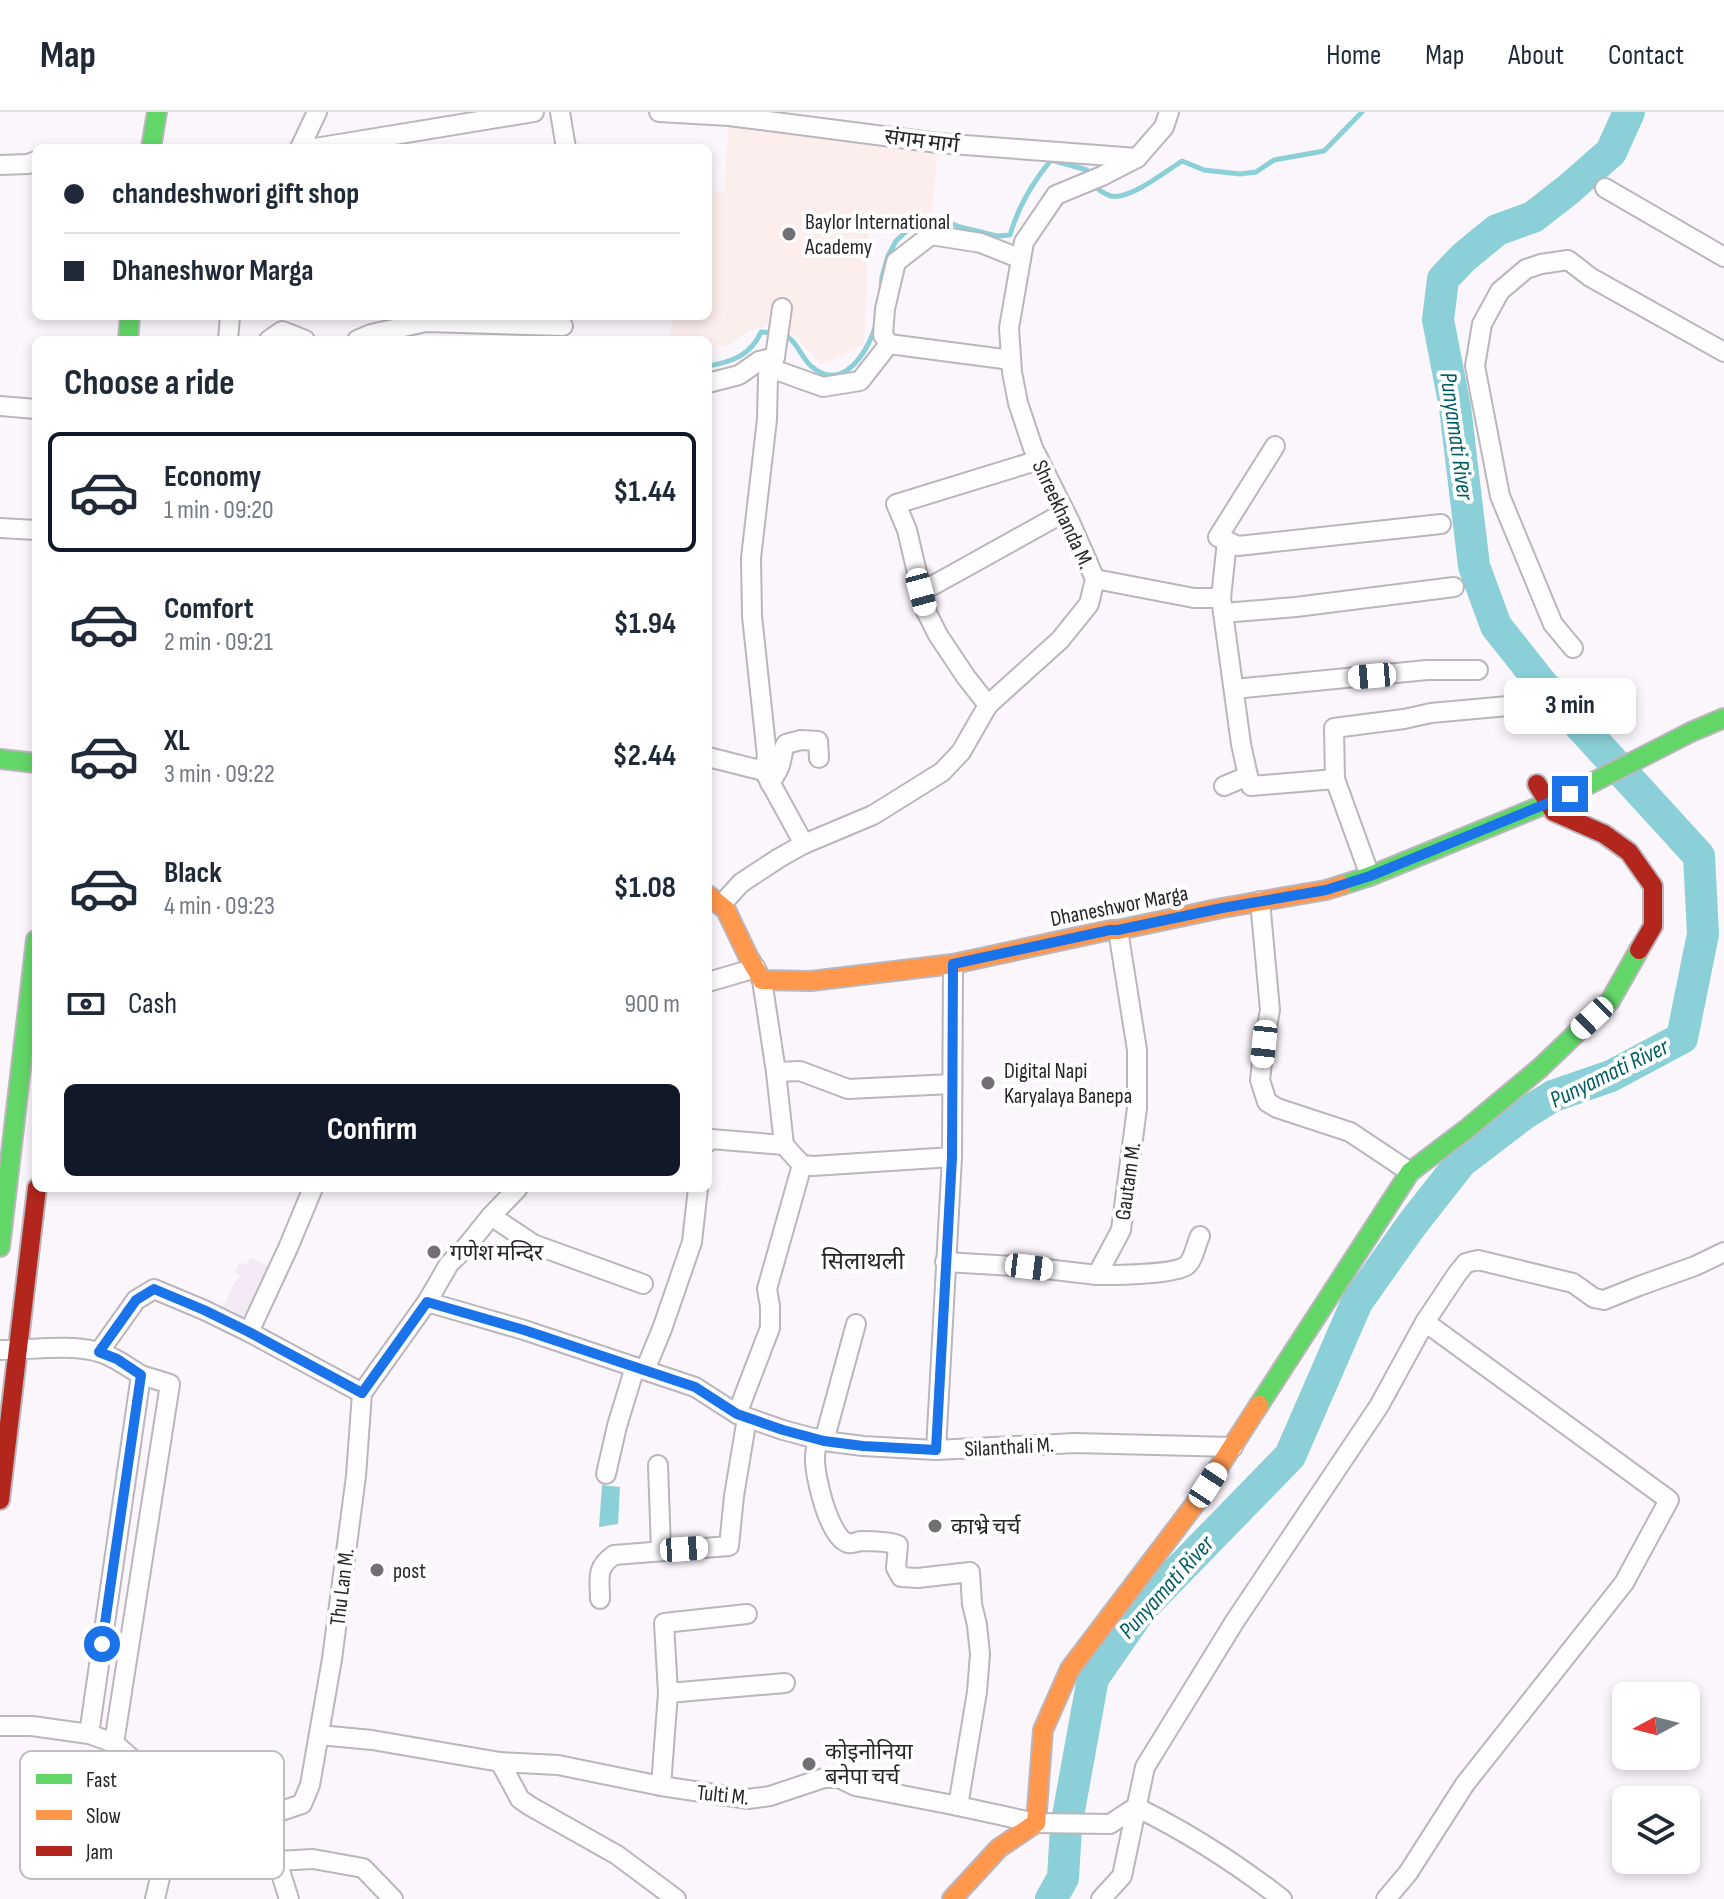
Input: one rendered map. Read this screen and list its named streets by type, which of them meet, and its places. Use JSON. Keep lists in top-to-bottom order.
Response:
{
  "streets": {
    "main road": ["Dhaneshwor Marga"],
    "street": [
      "संगम मार्ग",
      "Shreekhanda M.",
      "Gautam M.",
      "Silanthali M.",
      "Thu Lan M.",
      "Tulti M."
    ]
  },
  "crossings": [
    ["संगम मार्ग", "Shreekhanda M."],
    ["Dhaneshwor Marga", "Gautam M."],
    ["Thu Lan M.", "Tulti M."]
  ],
  "districts": ["सिलाथली"],
  "water": ["Punyamati River"],
  "places": [
    "Baylor International Academy",
    "Digital Napi Karyalaya Banepa",
    "गणेश मन्दिर",
    "काभ्रे चर्च",
    "post",
    "कोइनोनिया बनेपा चर्च"
  ],
  "legend": ["Fast", "Slow", "Jam"],
  "north": "left",
  "page": {
    "header": "Map",
    "nav": [
      "Home",
      "Map",
      "About",
      "Contact"
    ],
    "banner": ["chandeshwori gift shop", "Dhaneshwor Marga"],
    "heading": "Choose a ride",
    "list": [
      {
        "name": "Economy",
        "note": "1 min · 09:20",
        "value": "$1.44"
      },
      {
        "name": "Comfort",
        "note": "2 min · 09:21",
        "value": "$1.94"
      },
      {
        "name": "XL",
        "note": "3 min · 09:22",
        "value": "$2.44"
      },
      {
        "name": "Black",
        "note": "4 min · 09:23",
        "value": "$1.08"
      }
    ],
    "bubble": "3 min",
    "pay": ["Cash", "900 m"],
    "buttons": "Confirm"
  }
}
